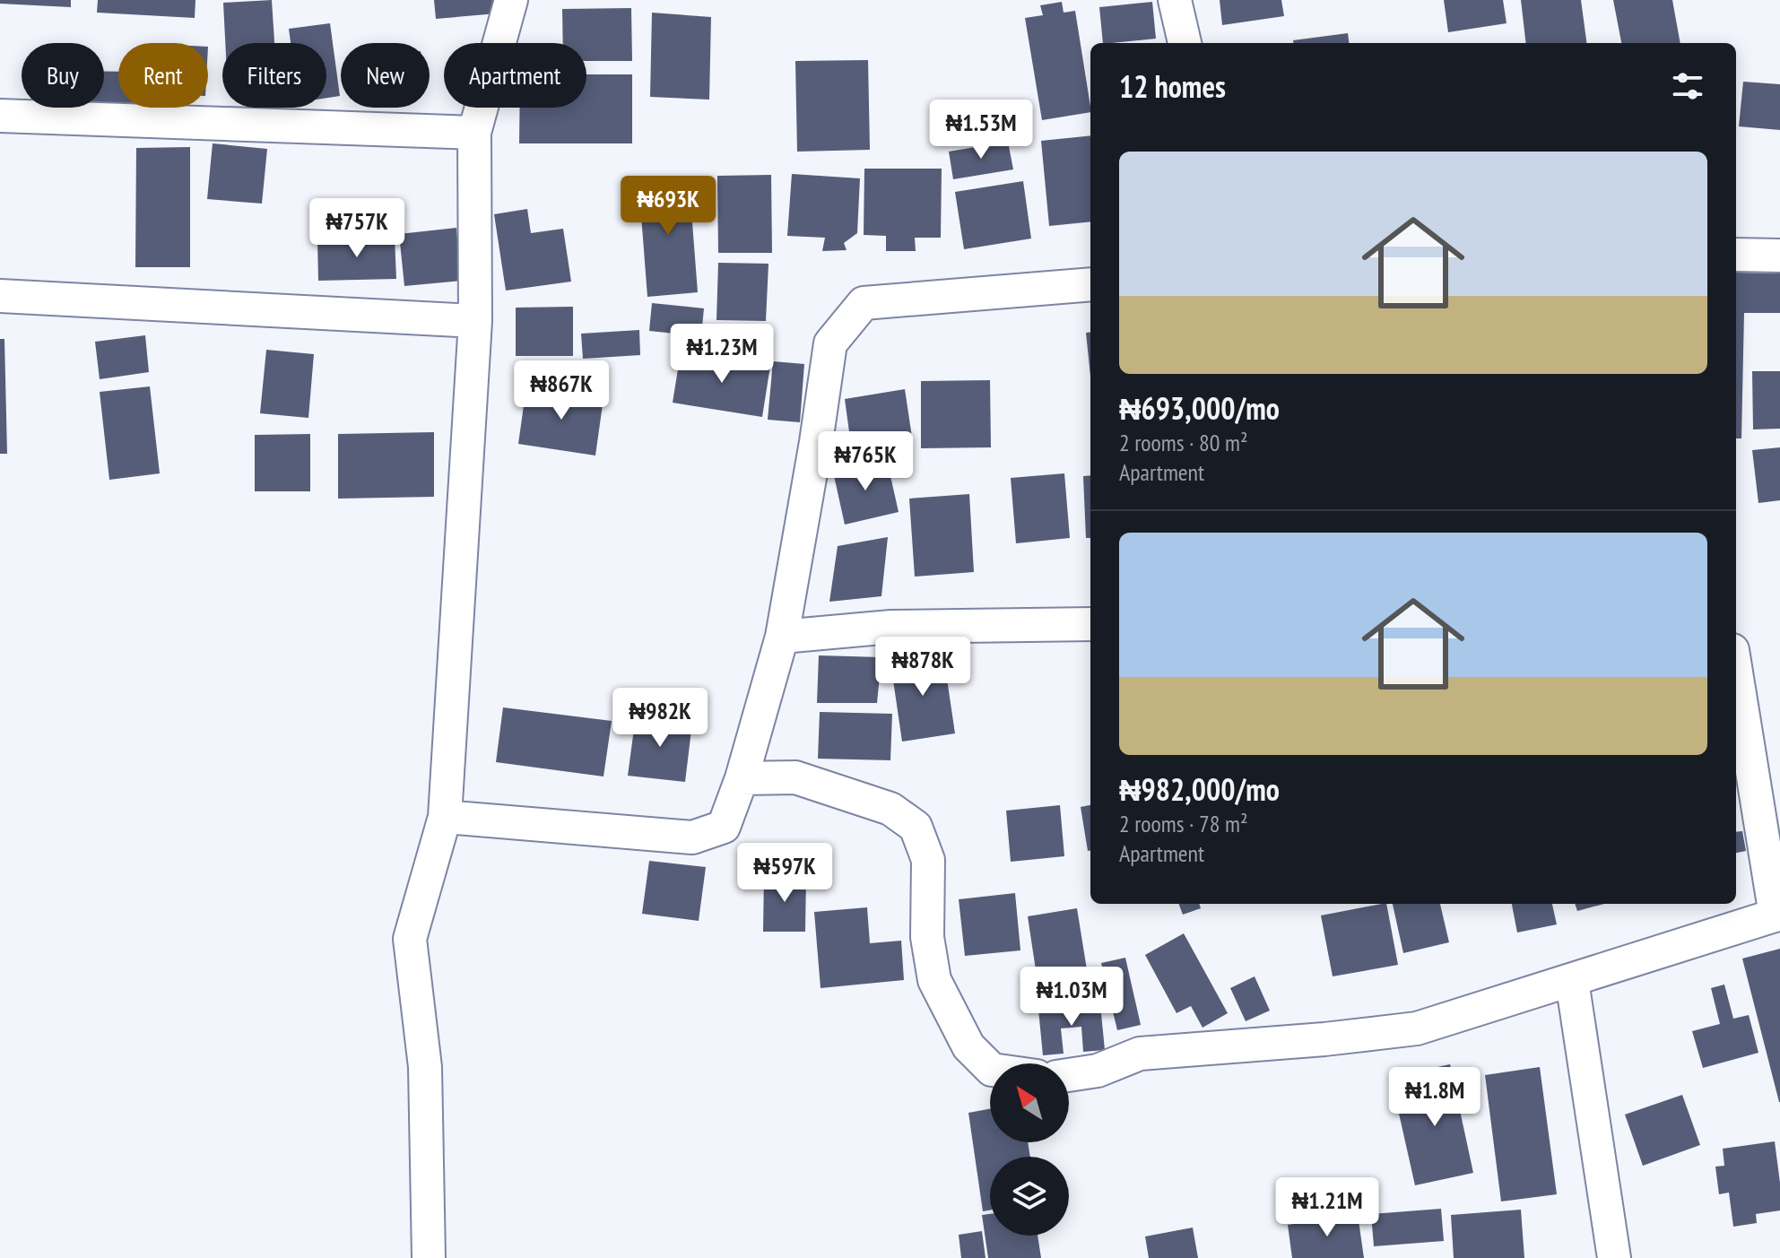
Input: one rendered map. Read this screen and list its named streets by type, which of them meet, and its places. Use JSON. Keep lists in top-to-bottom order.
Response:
{
  "north": "top left",
  "page": {
    "chip": [
      "Buy",
      "Rent",
      "Filters",
      "New",
      "Apartment"
    ],
    "heading": "12 homes",
    "price": [
      "₦1.53M",
      "₦693K",
      "₦757K",
      "₦1.23M",
      "₦867K",
      "₦765K",
      "₦878K",
      "₦982K",
      "₦597K",
      "₦1.03M",
      "₦1.8M",
      "₦1.21M"
    ],
    "list": [
      {
        "name": "₦693,000/mo",
        "note": "2 rooms · 80 m² · Apartment"
      },
      {
        "name": "₦982,000/mo",
        "note": "2 rooms · 78 m² · Apartment"
      }
    ]
  }
}
